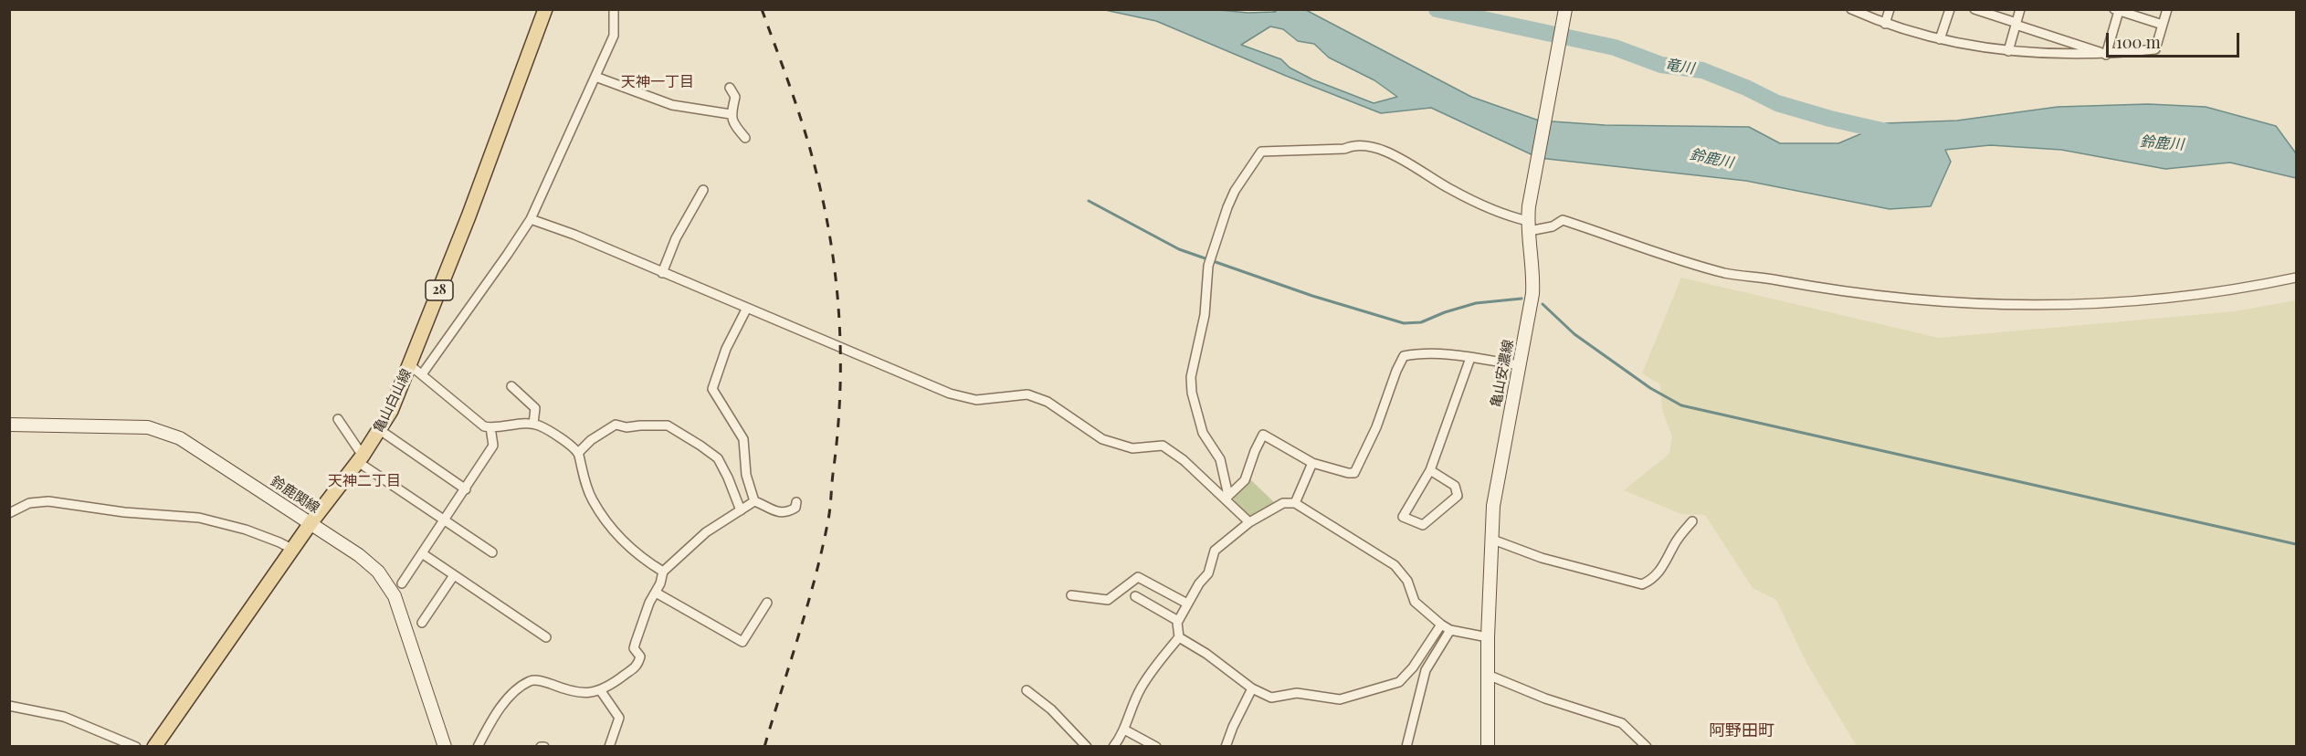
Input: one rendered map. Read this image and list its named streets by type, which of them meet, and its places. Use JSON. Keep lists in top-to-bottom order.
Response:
{
  "streets": {
    "main road": [
      "28",
      "亀山安濃線",
      "亀山白山線",
      "鈴鹿関線"
    ]
  },
  "crossings": [
    ["亀山白山線", "鈴鹿関線"]
  ],
  "districts": ["天神一丁目", "天神二丁目", "阿野田町"],
  "water": ["竜川", "鈴鹿川"],
  "scale_bar": "100 m"
}
